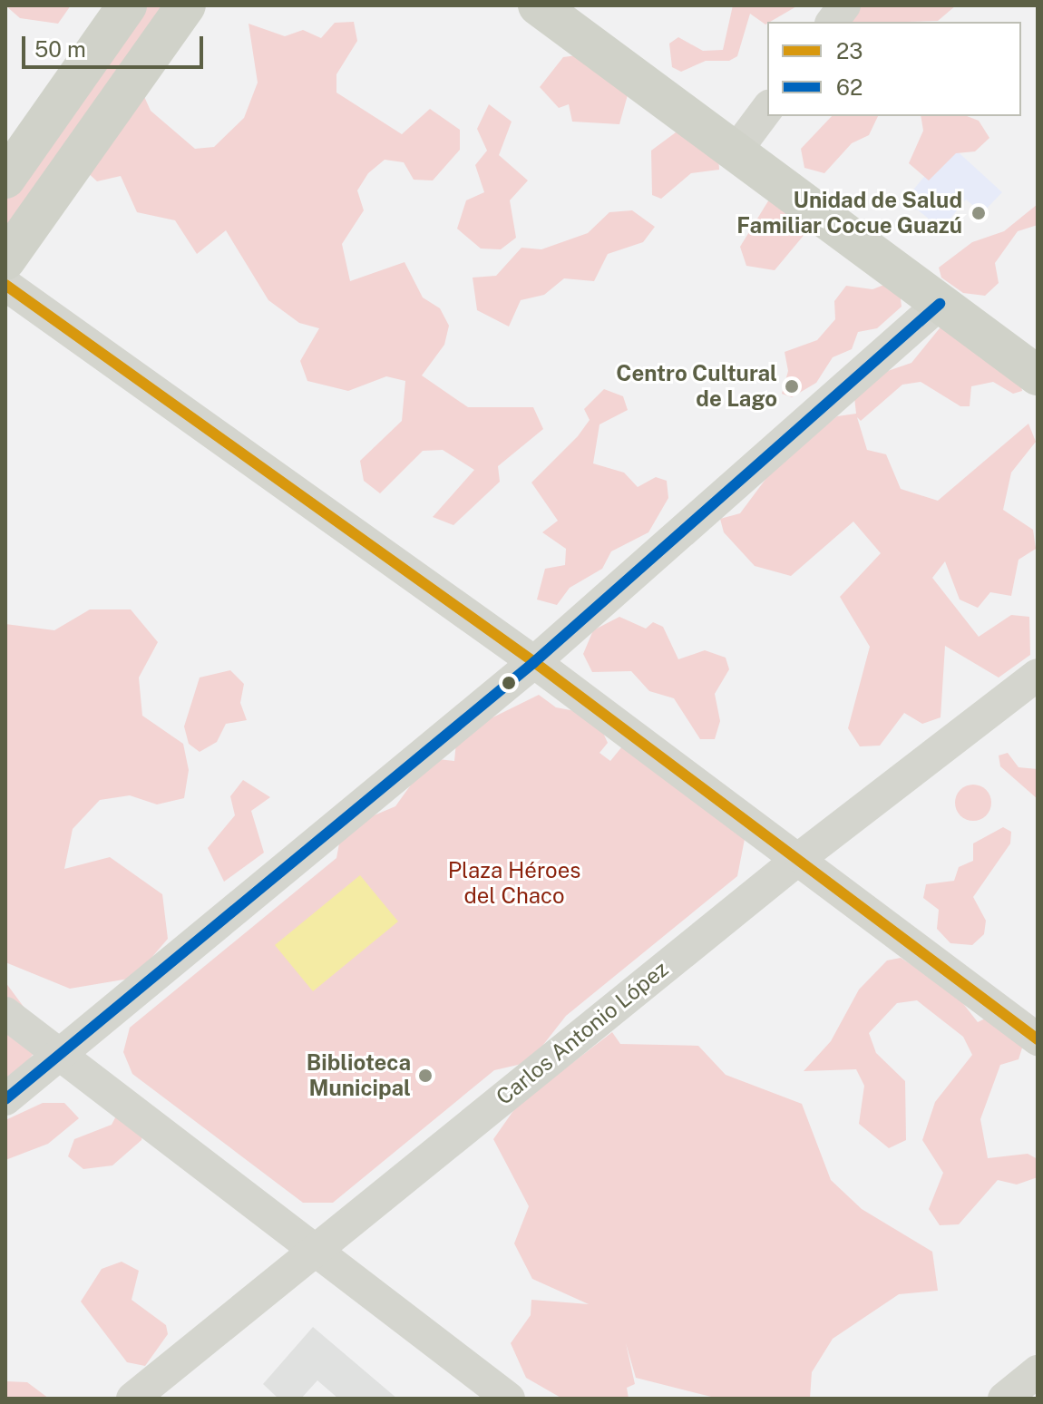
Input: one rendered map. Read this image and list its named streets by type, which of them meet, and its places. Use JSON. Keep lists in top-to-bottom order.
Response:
{
  "streets": {
    "street": ["Carlos Antonio López"]
  },
  "parks": ["Plaza Héroes del Chaco"],
  "places": ["Unidad de Salud Familiar Cocue Guazú", "Centro Cultural de Lago", "Biblioteca Municipal"],
  "lines": ["transit line 23", "transit line 62"],
  "legend": ["23", "62"],
  "scale_bar": "50 m"
}
